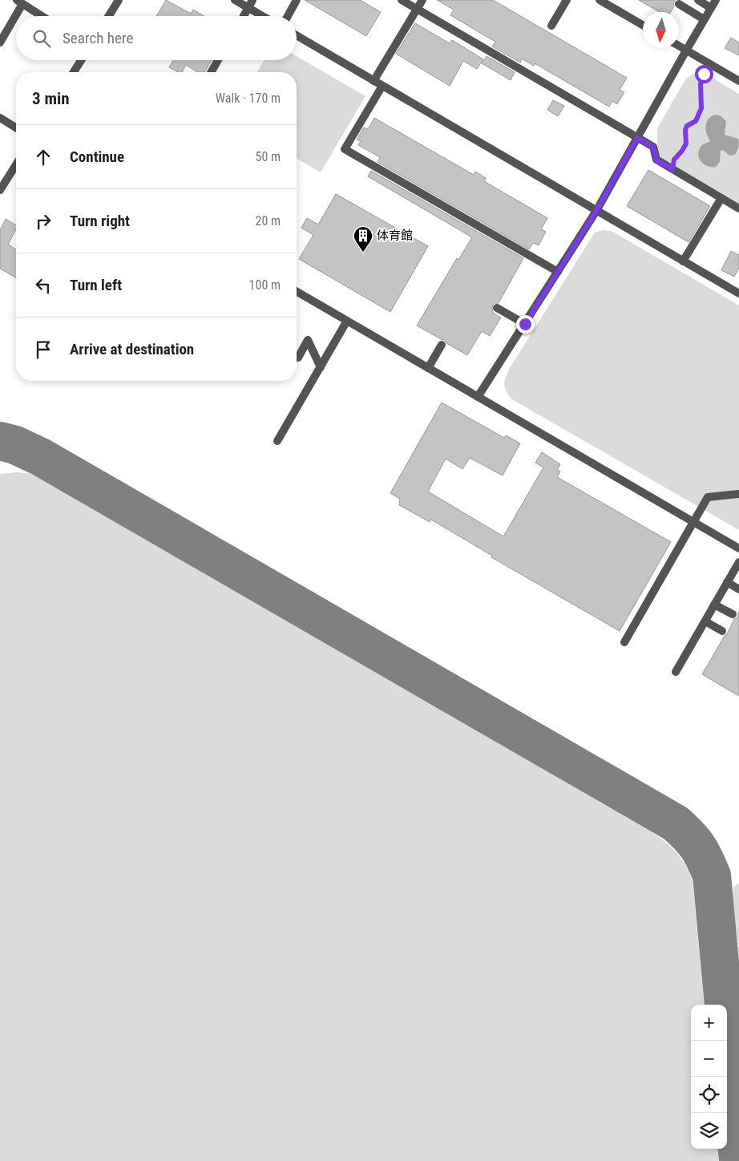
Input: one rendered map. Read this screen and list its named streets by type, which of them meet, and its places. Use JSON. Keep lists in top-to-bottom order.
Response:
{
  "places": {
    "building": ["体育館"]
  },
  "north": "bottom",
  "page": {
    "search": "Search here",
    "heading": ["3 min", "Walk · 170 m"],
    "list": [
      ["Continue", "50 m"],
      ["Turn right", "20 m"],
      ["Turn left", "100 m"],
      "Arrive at destination"
    ],
    "map_buttons": ["+", "−"]
  }
}
